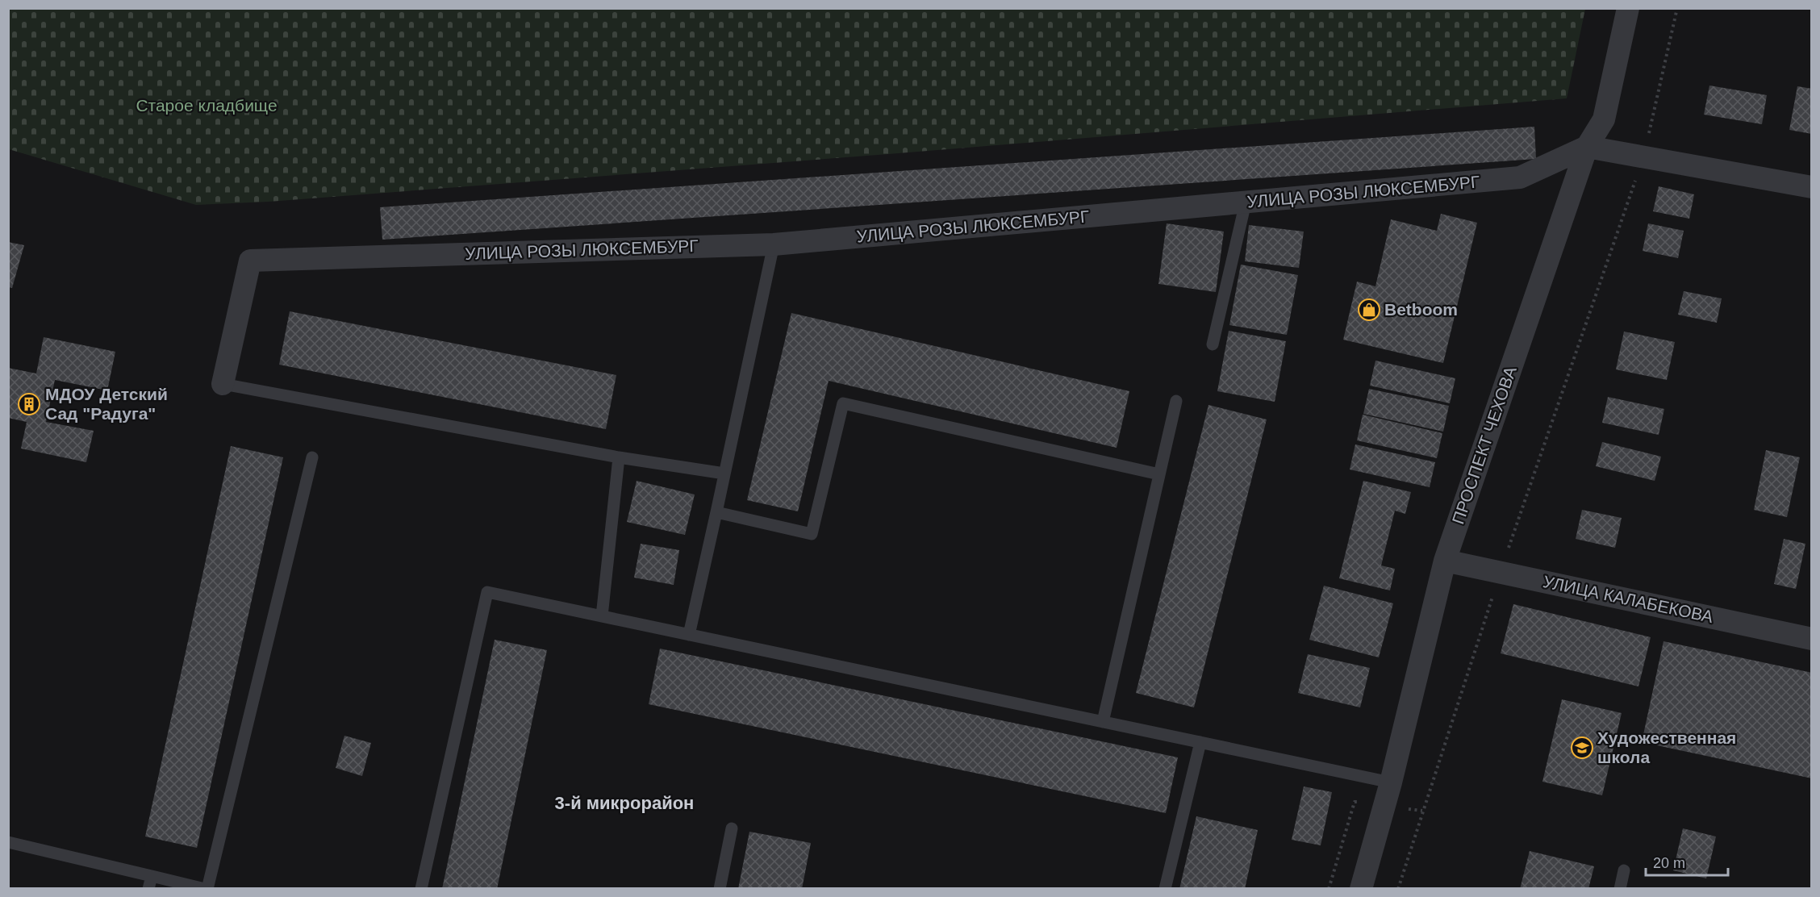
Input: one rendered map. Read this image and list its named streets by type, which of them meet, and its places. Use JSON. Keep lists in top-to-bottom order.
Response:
{
  "streets": {
    "street": ["УЛИЦА РОЗЫ ЛЮКСЕМБУРГ", "ПРОСПЕКТ ЧЕХОВА", "УЛИЦА КАЛАБЕКОВА"]
  },
  "crossings": [
    ["УЛИЦА РОЗЫ ЛЮКСЕМБУРГ", "ПРОСПЕКТ ЧЕХОВА"],
    ["ПРОСПЕКТ ЧЕХОВА", "УЛИЦА КАЛАБЕКОВА"]
  ],
  "districts": ["3-й микрорайон"],
  "parks": ["Старое кладбище"],
  "places": {
    "shop": ["Betboom"],
    "building": ["МДОУ Детский Сад \"Радуга\""],
    "school or university": ["Художественная школа"]
  },
  "scale_bar": "20 m"
}
